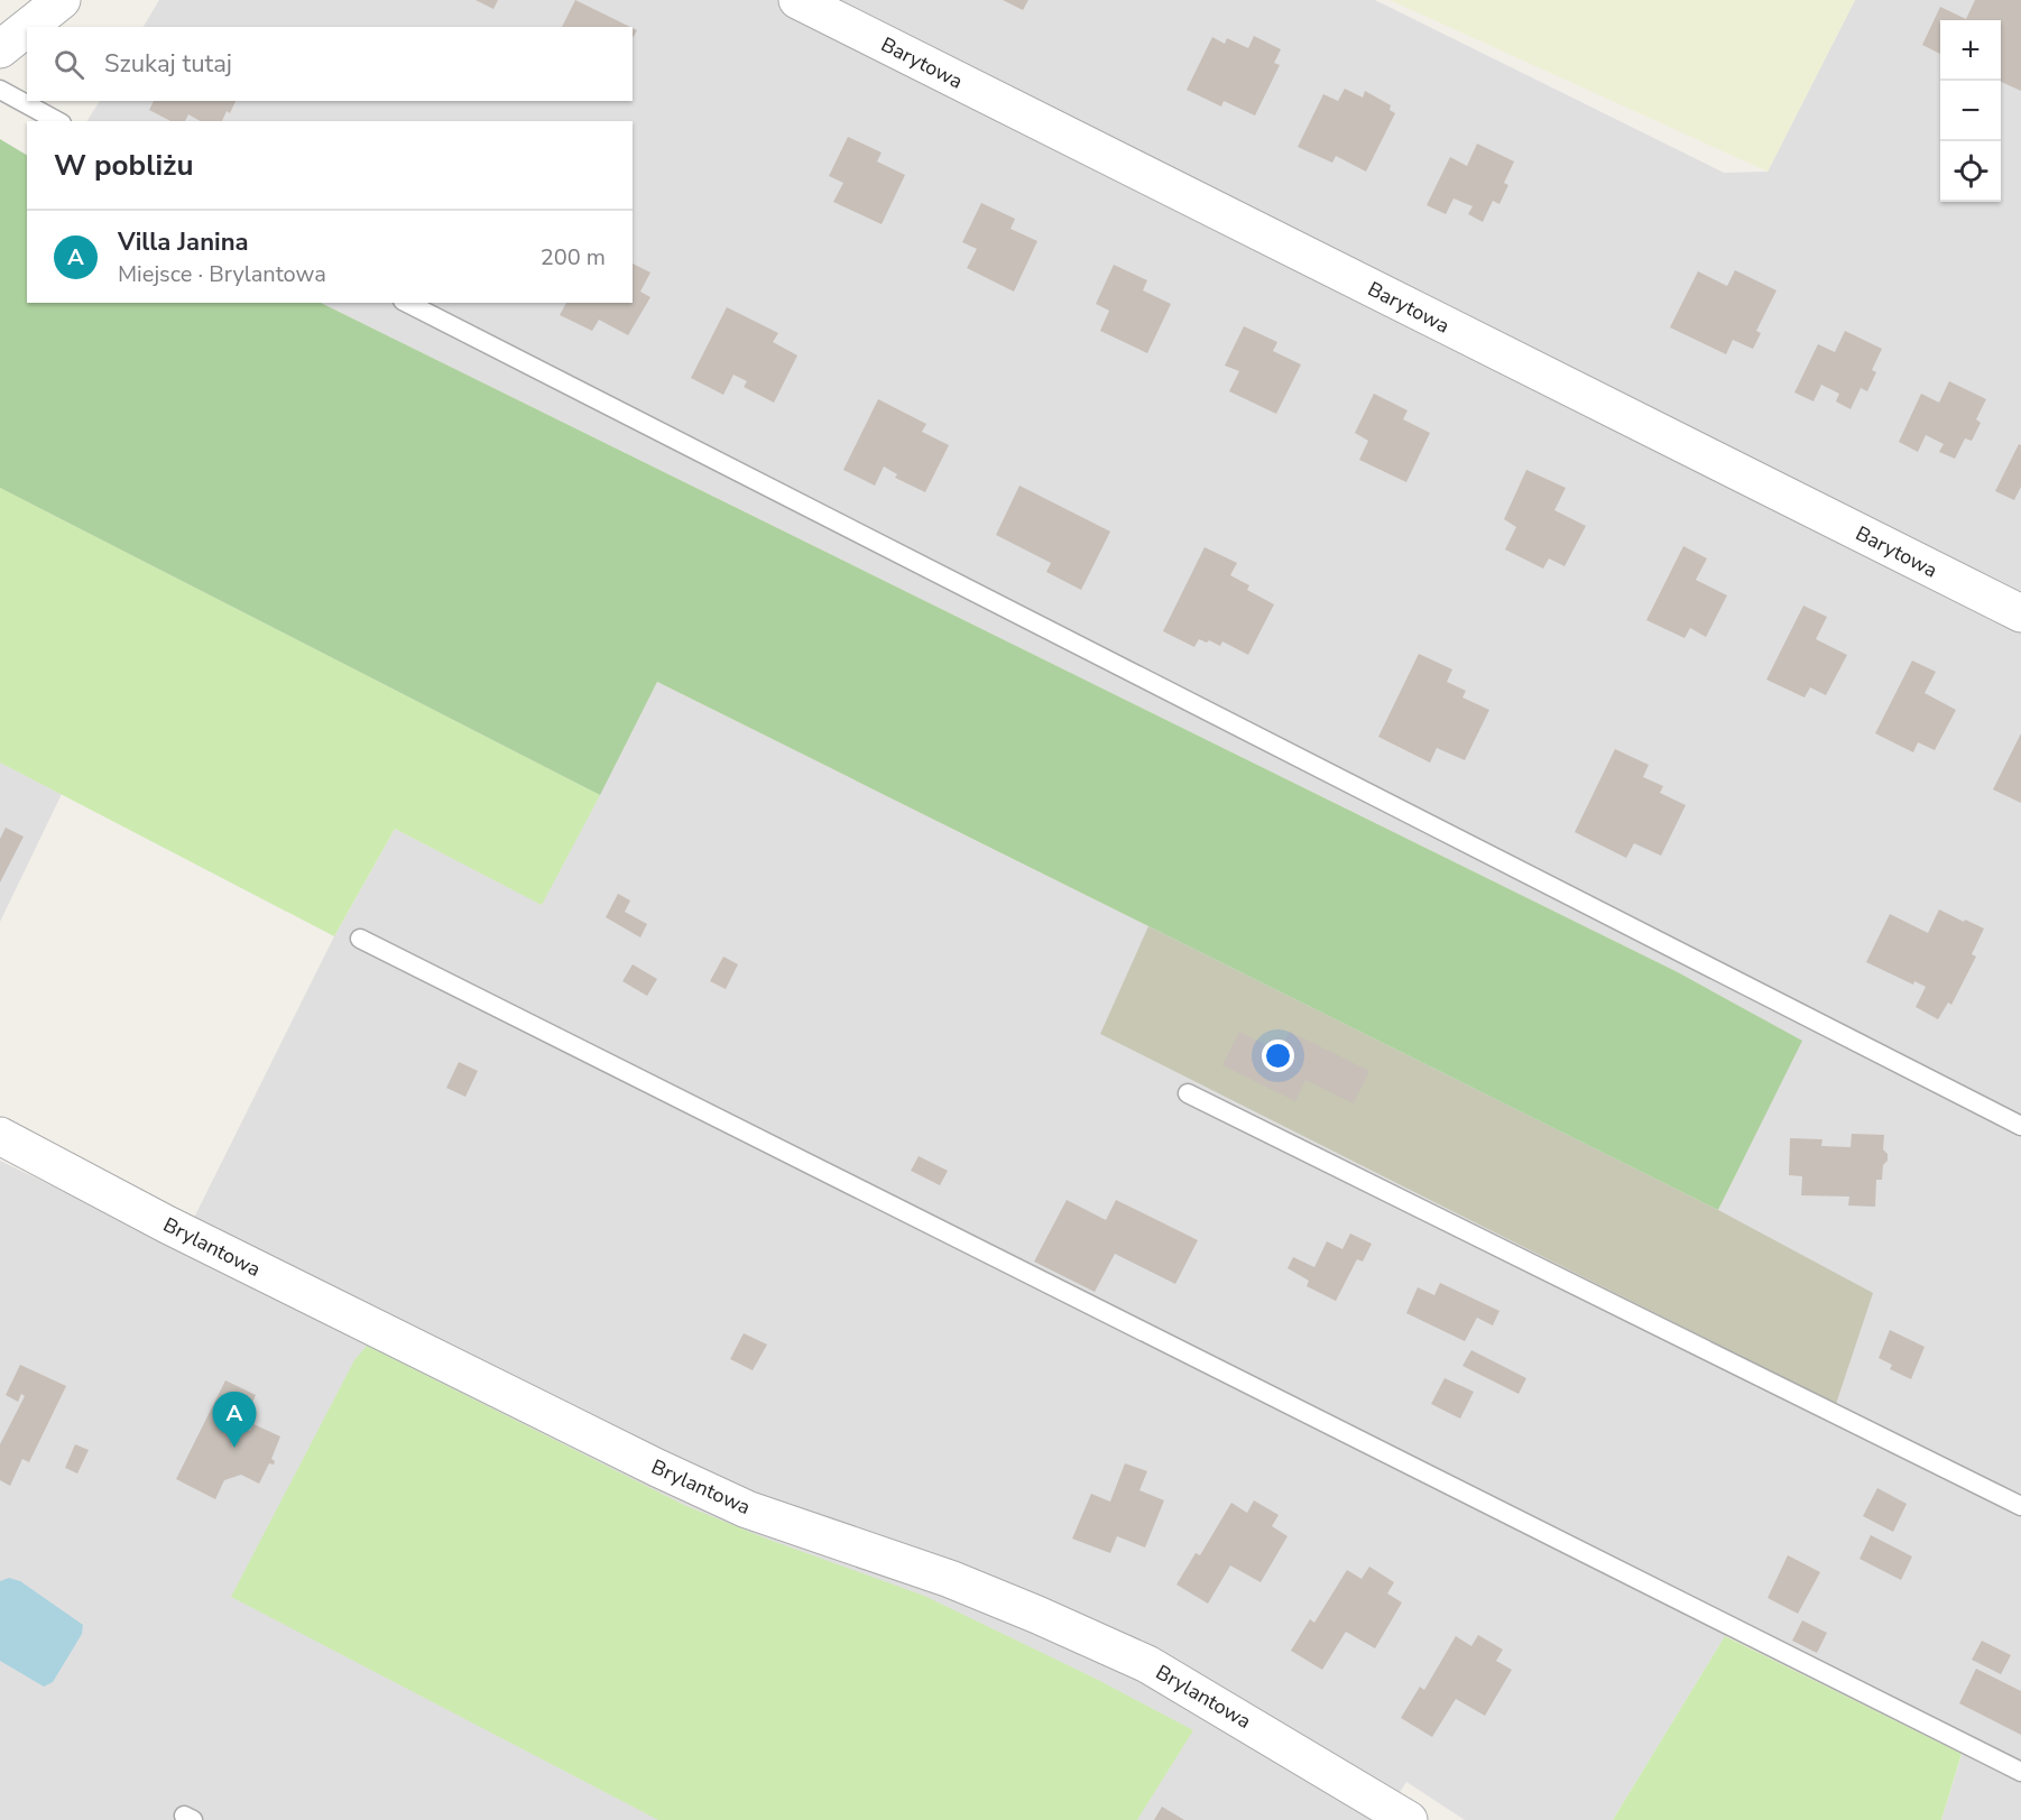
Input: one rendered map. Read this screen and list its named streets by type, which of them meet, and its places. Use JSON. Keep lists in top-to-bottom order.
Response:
{
  "streets": {
    "street": ["Barytowa", "Brylantowa"]
  },
  "page": {
    "map_buttons": ["+", "−"],
    "search": "Szukaj tutaj",
    "heading": "W pobliżu",
    "list": [
      {
        "mark": "A",
        "name": "Villa Janina",
        "note": "Miejsce · Brylantowa",
        "value": "200 m"
      }
    ],
    "pins": "A"
  }
}
